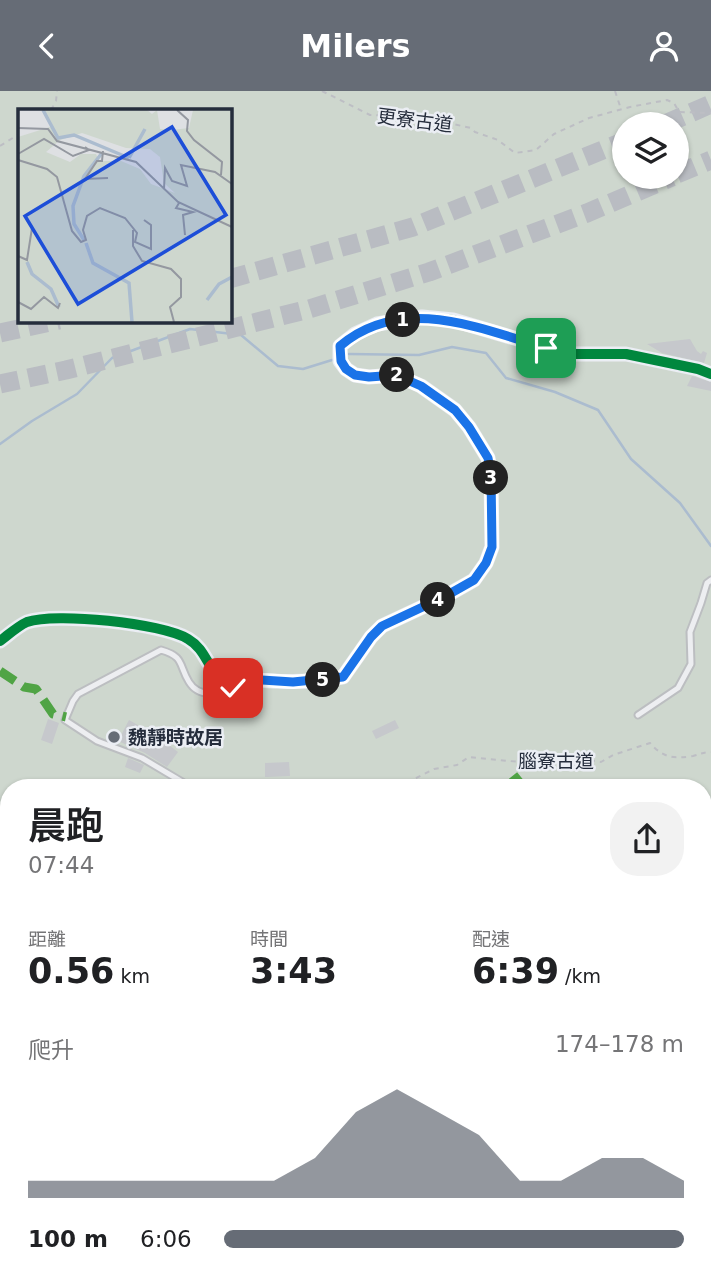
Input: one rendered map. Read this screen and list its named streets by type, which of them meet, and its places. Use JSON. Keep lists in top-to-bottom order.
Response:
{
  "streets": {
    "path": ["更寮古道", "腦寮古道"]
  },
  "places": ["魏靜時故居"],
  "page": {
    "header": "Milers",
    "pins": [
      "1",
      "2",
      "3",
      "4",
      "5"
    ],
    "heading": ["晨跑", "07:44"],
    "stats": [
      ["距離", "0.56 km"],
      ["時間", "3:43"],
      ["配速", "6:39 /km"]
    ],
    "chart": ["爬升", "174–178 m"],
    "list": [
      {
        "name": "100 m",
        "note": "6:06"
      }
    ]
  }
}
